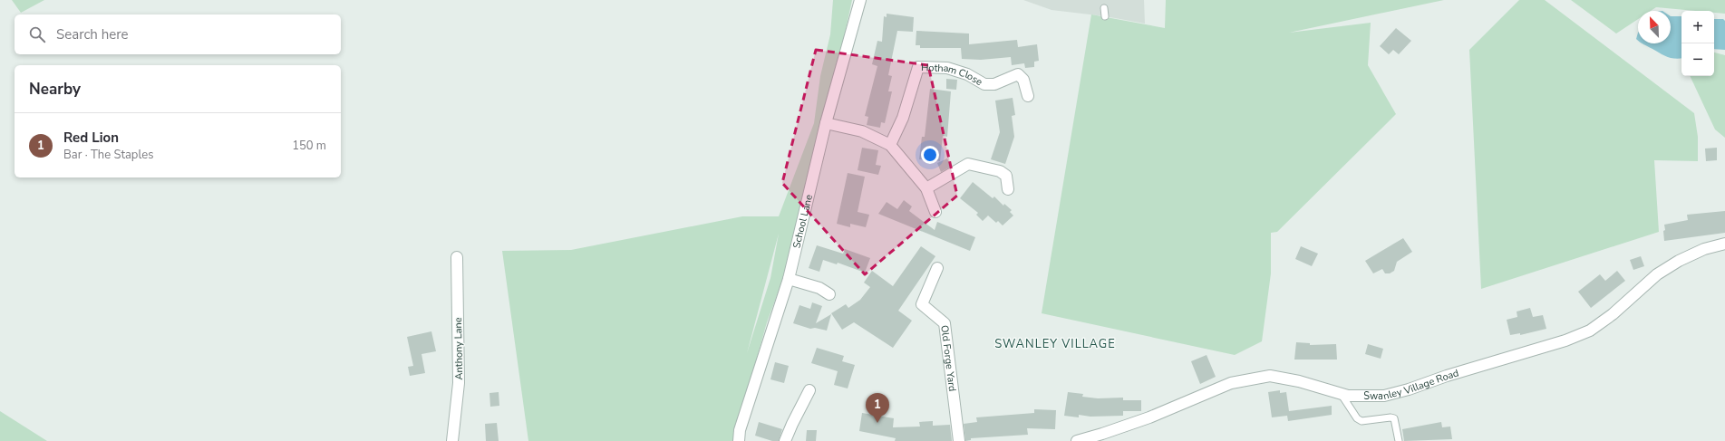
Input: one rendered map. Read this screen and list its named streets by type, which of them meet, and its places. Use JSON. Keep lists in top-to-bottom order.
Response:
{
  "streets": {
    "street": [
      "Hotham Close",
      "School Lane",
      "Anthony Lane",
      "Old Forge Yard",
      "Swanley Village Road"
    ]
  },
  "districts": ["SWANLEY VILLAGE"],
  "north": "top left",
  "page": {
    "map_buttons": ["+", "−"],
    "search": "Search here",
    "heading": "Nearby",
    "list": [
      {
        "mark": "1",
        "name": "Red Lion",
        "note": "Bar · The Staples",
        "value": "150 m"
      }
    ],
    "pins": "1"
  }
}
